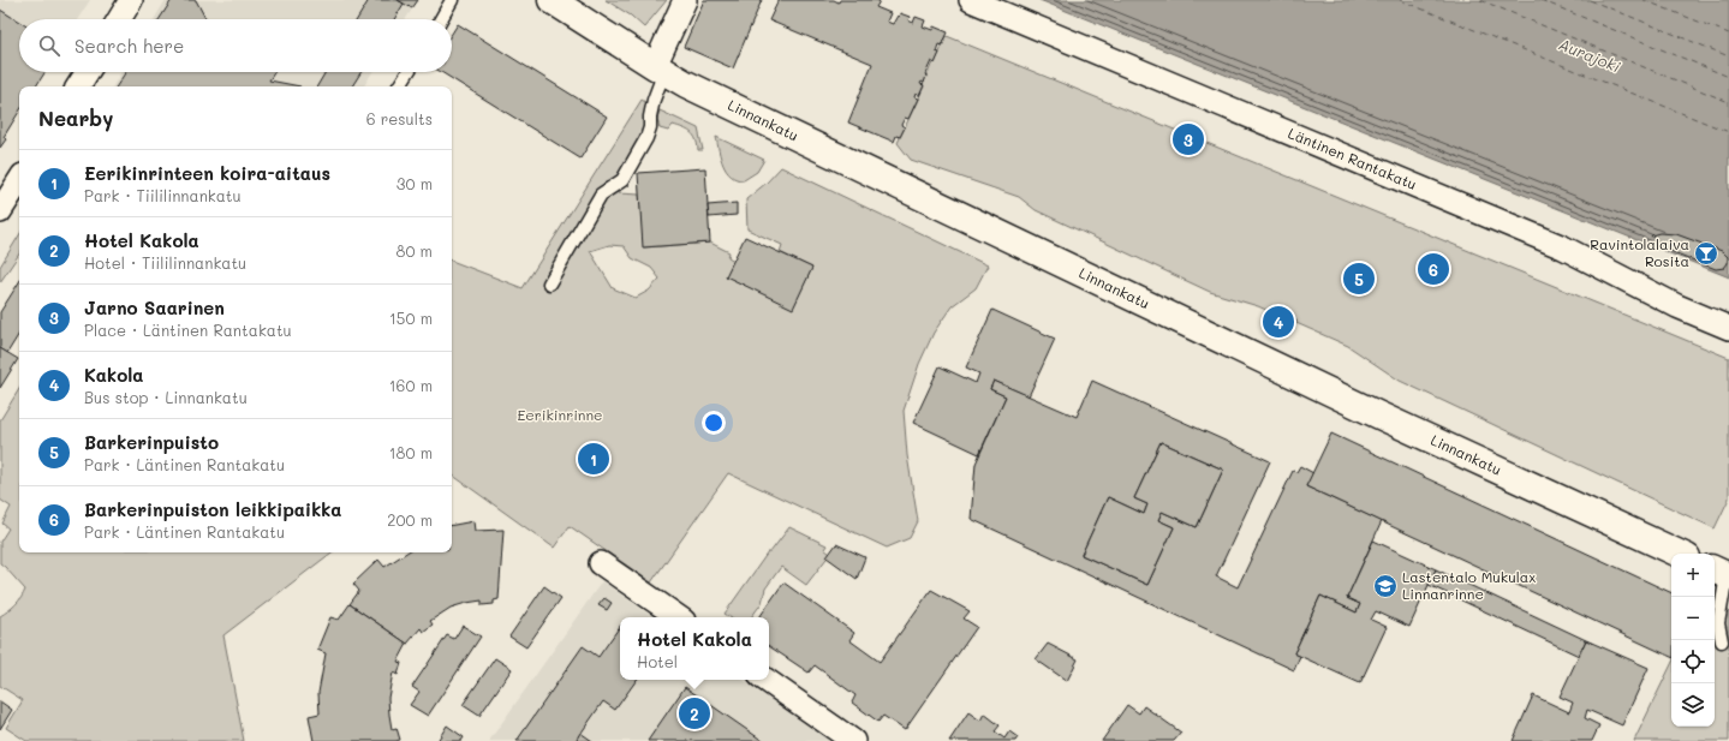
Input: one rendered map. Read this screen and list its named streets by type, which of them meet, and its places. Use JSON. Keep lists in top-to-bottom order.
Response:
{
  "streets": {
    "street": ["Linnankatu", "Läntinen Rantakatu"]
  },
  "water": ["Aurajoki"],
  "parks": ["Eerikinrinne"],
  "places": {
    "bar": ["Ravintolalaiva Rosita"],
    "school or university": ["Lastentalo Mukulax Linnanrinne"]
  },
  "page": {
    "search": "Search here",
    "heading": ["Nearby", "6 results"],
    "pins": [
      "3",
      "6",
      "5",
      "4",
      "1",
      "2"
    ],
    "list": [
      {
        "mark": "1",
        "name": "Eerikinrinteen koira-aitaus",
        "note": "Park · Tiililinnankatu",
        "value": "30 m"
      },
      {
        "mark": "2",
        "name": "Hotel Kakola",
        "note": "Hotel · Tiililinnankatu",
        "value": "80 m"
      },
      {
        "mark": "3",
        "name": "Jarno Saarinen",
        "note": "Place · Läntinen Rantakatu",
        "value": "150 m"
      },
      {
        "mark": "4",
        "name": "Kakola",
        "note": "Bus stop · Linnankatu",
        "value": "160 m"
      },
      {
        "mark": "5",
        "name": "Barkerinpuisto",
        "note": "Park · Läntinen Rantakatu",
        "value": "180 m"
      },
      {
        "mark": "6",
        "name": "Barkerinpuiston leikkipaikka",
        "note": "Park · Läntinen Rantakatu",
        "value": "200 m"
      }
    ],
    "map_buttons": ["+", "−"],
    "popup": ["Hotel Kakola", "Hotel"]
  }
}
